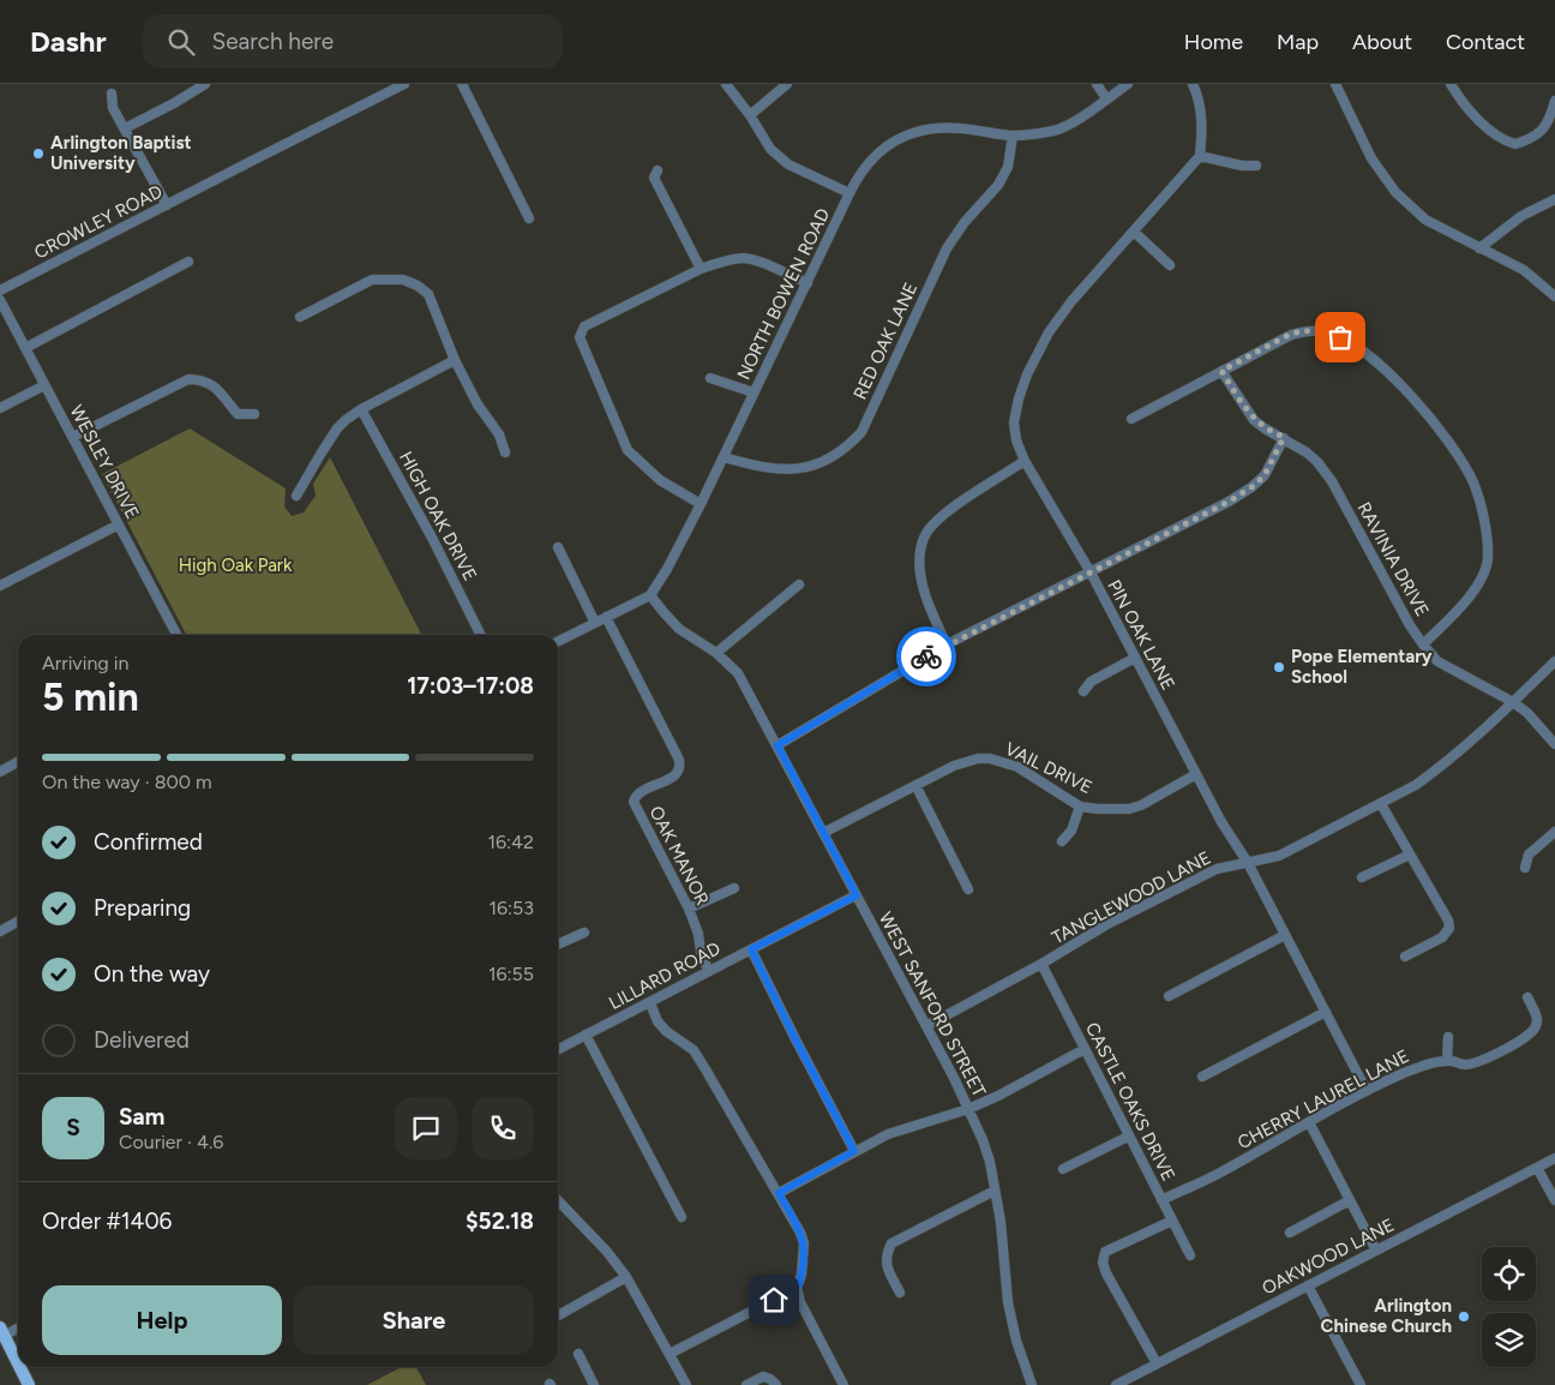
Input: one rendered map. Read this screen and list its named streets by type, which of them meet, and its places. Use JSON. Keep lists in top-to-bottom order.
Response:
{
  "streets": {
    "street": [
      "CROWLEY ROAD",
      "NORTH BOWEN ROAD",
      "RED OAK LANE",
      "WESLEY DRIVE",
      "HIGH OAK DRIVE",
      "RAVINIA DRIVE",
      "PIN OAK LANE",
      "VAIL DRIVE",
      "OAK MANOR",
      "TANGLEWOOD LANE",
      "LILLARD ROAD",
      "WEST SANFORD STREET",
      "CHERRY LAUREL LANE",
      "CASTLE OAKS DRIVE",
      "OAKWOOD LANE"
    ]
  },
  "crossings": [
    ["NORTH BOWEN ROAD", "RED OAK LANE"],
    ["NORTH BOWEN ROAD", "WEST SANFORD STREET"],
    ["RAVINIA DRIVE", "TANGLEWOOD LANE"],
    ["PIN OAK LANE", "VAIL DRIVE"],
    ["PIN OAK LANE", "TANGLEWOOD LANE"],
    ["PIN OAK LANE", "CHERRY LAUREL LANE"],
    ["VAIL DRIVE", "WEST SANFORD STREET"],
    ["OAK MANOR", "LILLARD ROAD"],
    ["TANGLEWOOD LANE", "WEST SANFORD STREET"],
    ["TANGLEWOOD LANE", "CASTLE OAKS DRIVE"],
    ["LILLARD ROAD", "WEST SANFORD STREET"],
    ["CHERRY LAUREL LANE", "CASTLE OAKS DRIVE"]
  ],
  "parks": ["High Oak Park"],
  "places": ["Arlington Baptist University", "Pope Elementary School", "Arlington Chinese Church"],
  "page": {
    "header": "Dashr",
    "search": "Search here",
    "nav": [
      "Home",
      "Map",
      "About",
      "Contact"
    ],
    "heading": ["5 min", "Arriving in", "17:03–17:08"],
    "panel": [
      "Sam",
      "Courier · 4.6",
      "Order #1406",
      "$52.18"
    ],
    "bar": "On the way · 800 m",
    "list": [
      ["Confirmed", "16:42"],
      ["Preparing", "16:53"],
      ["On the way", "16:55"],
      "Delivered"
    ],
    "round": "S",
    "buttons": ["Help", "Share"]
  }
}
